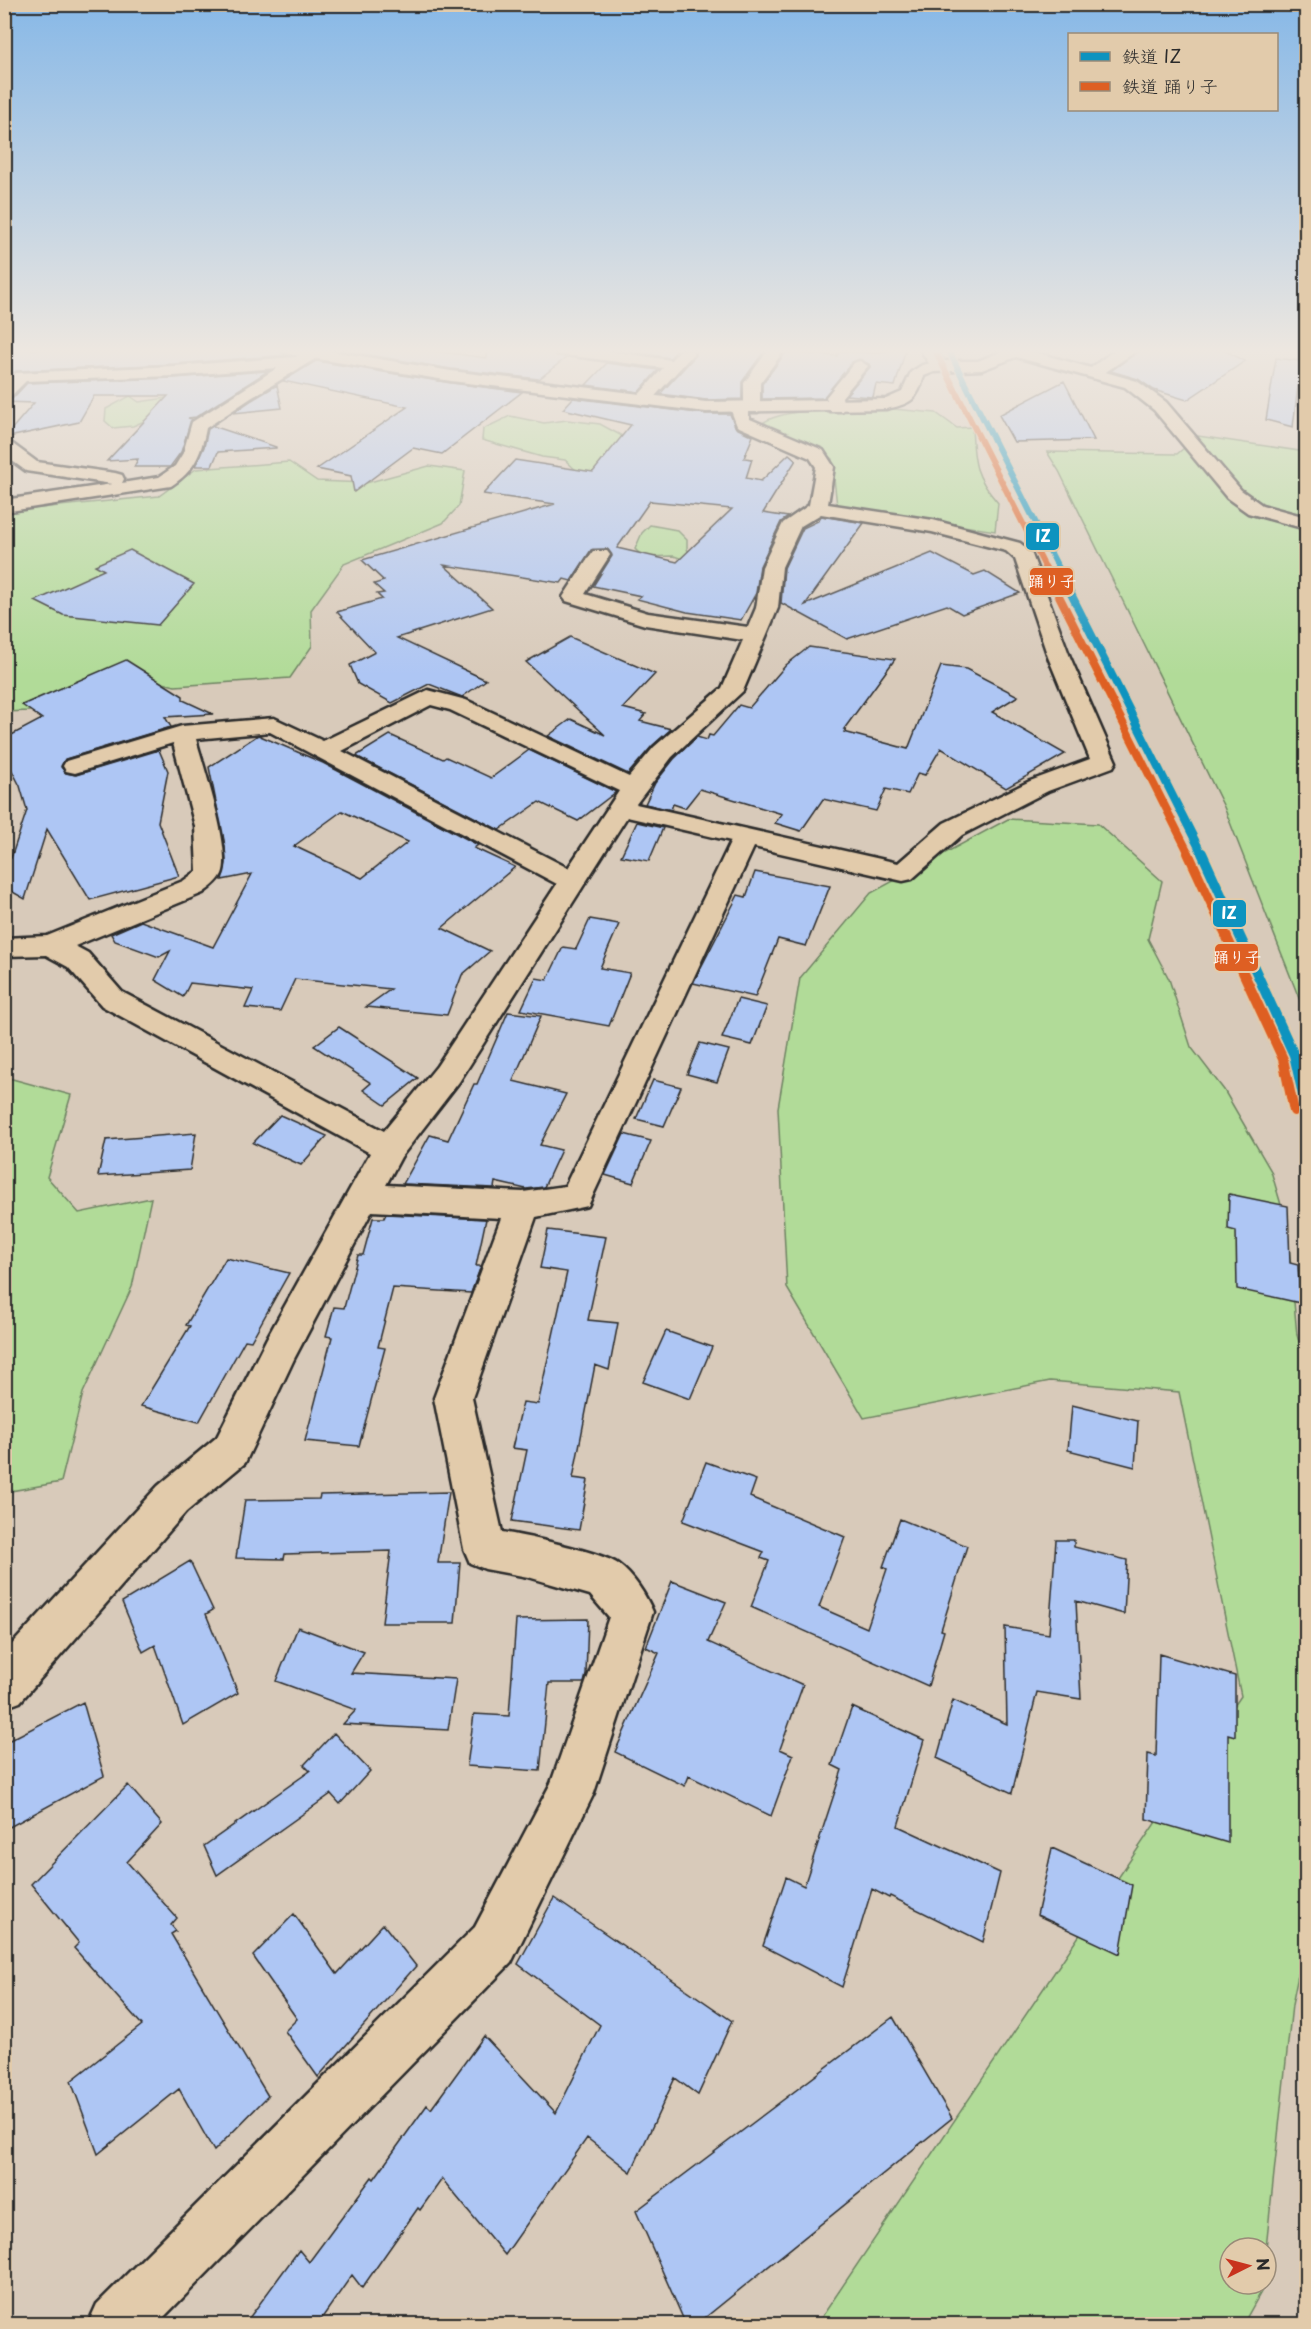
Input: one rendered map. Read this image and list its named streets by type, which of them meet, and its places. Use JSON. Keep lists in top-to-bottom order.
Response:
{
  "lines": ["rail line IZ", "rail line 踊り子"],
  "legend": ["鉄道 IZ", "鉄道 踊り子"],
  "north": "right"
}
